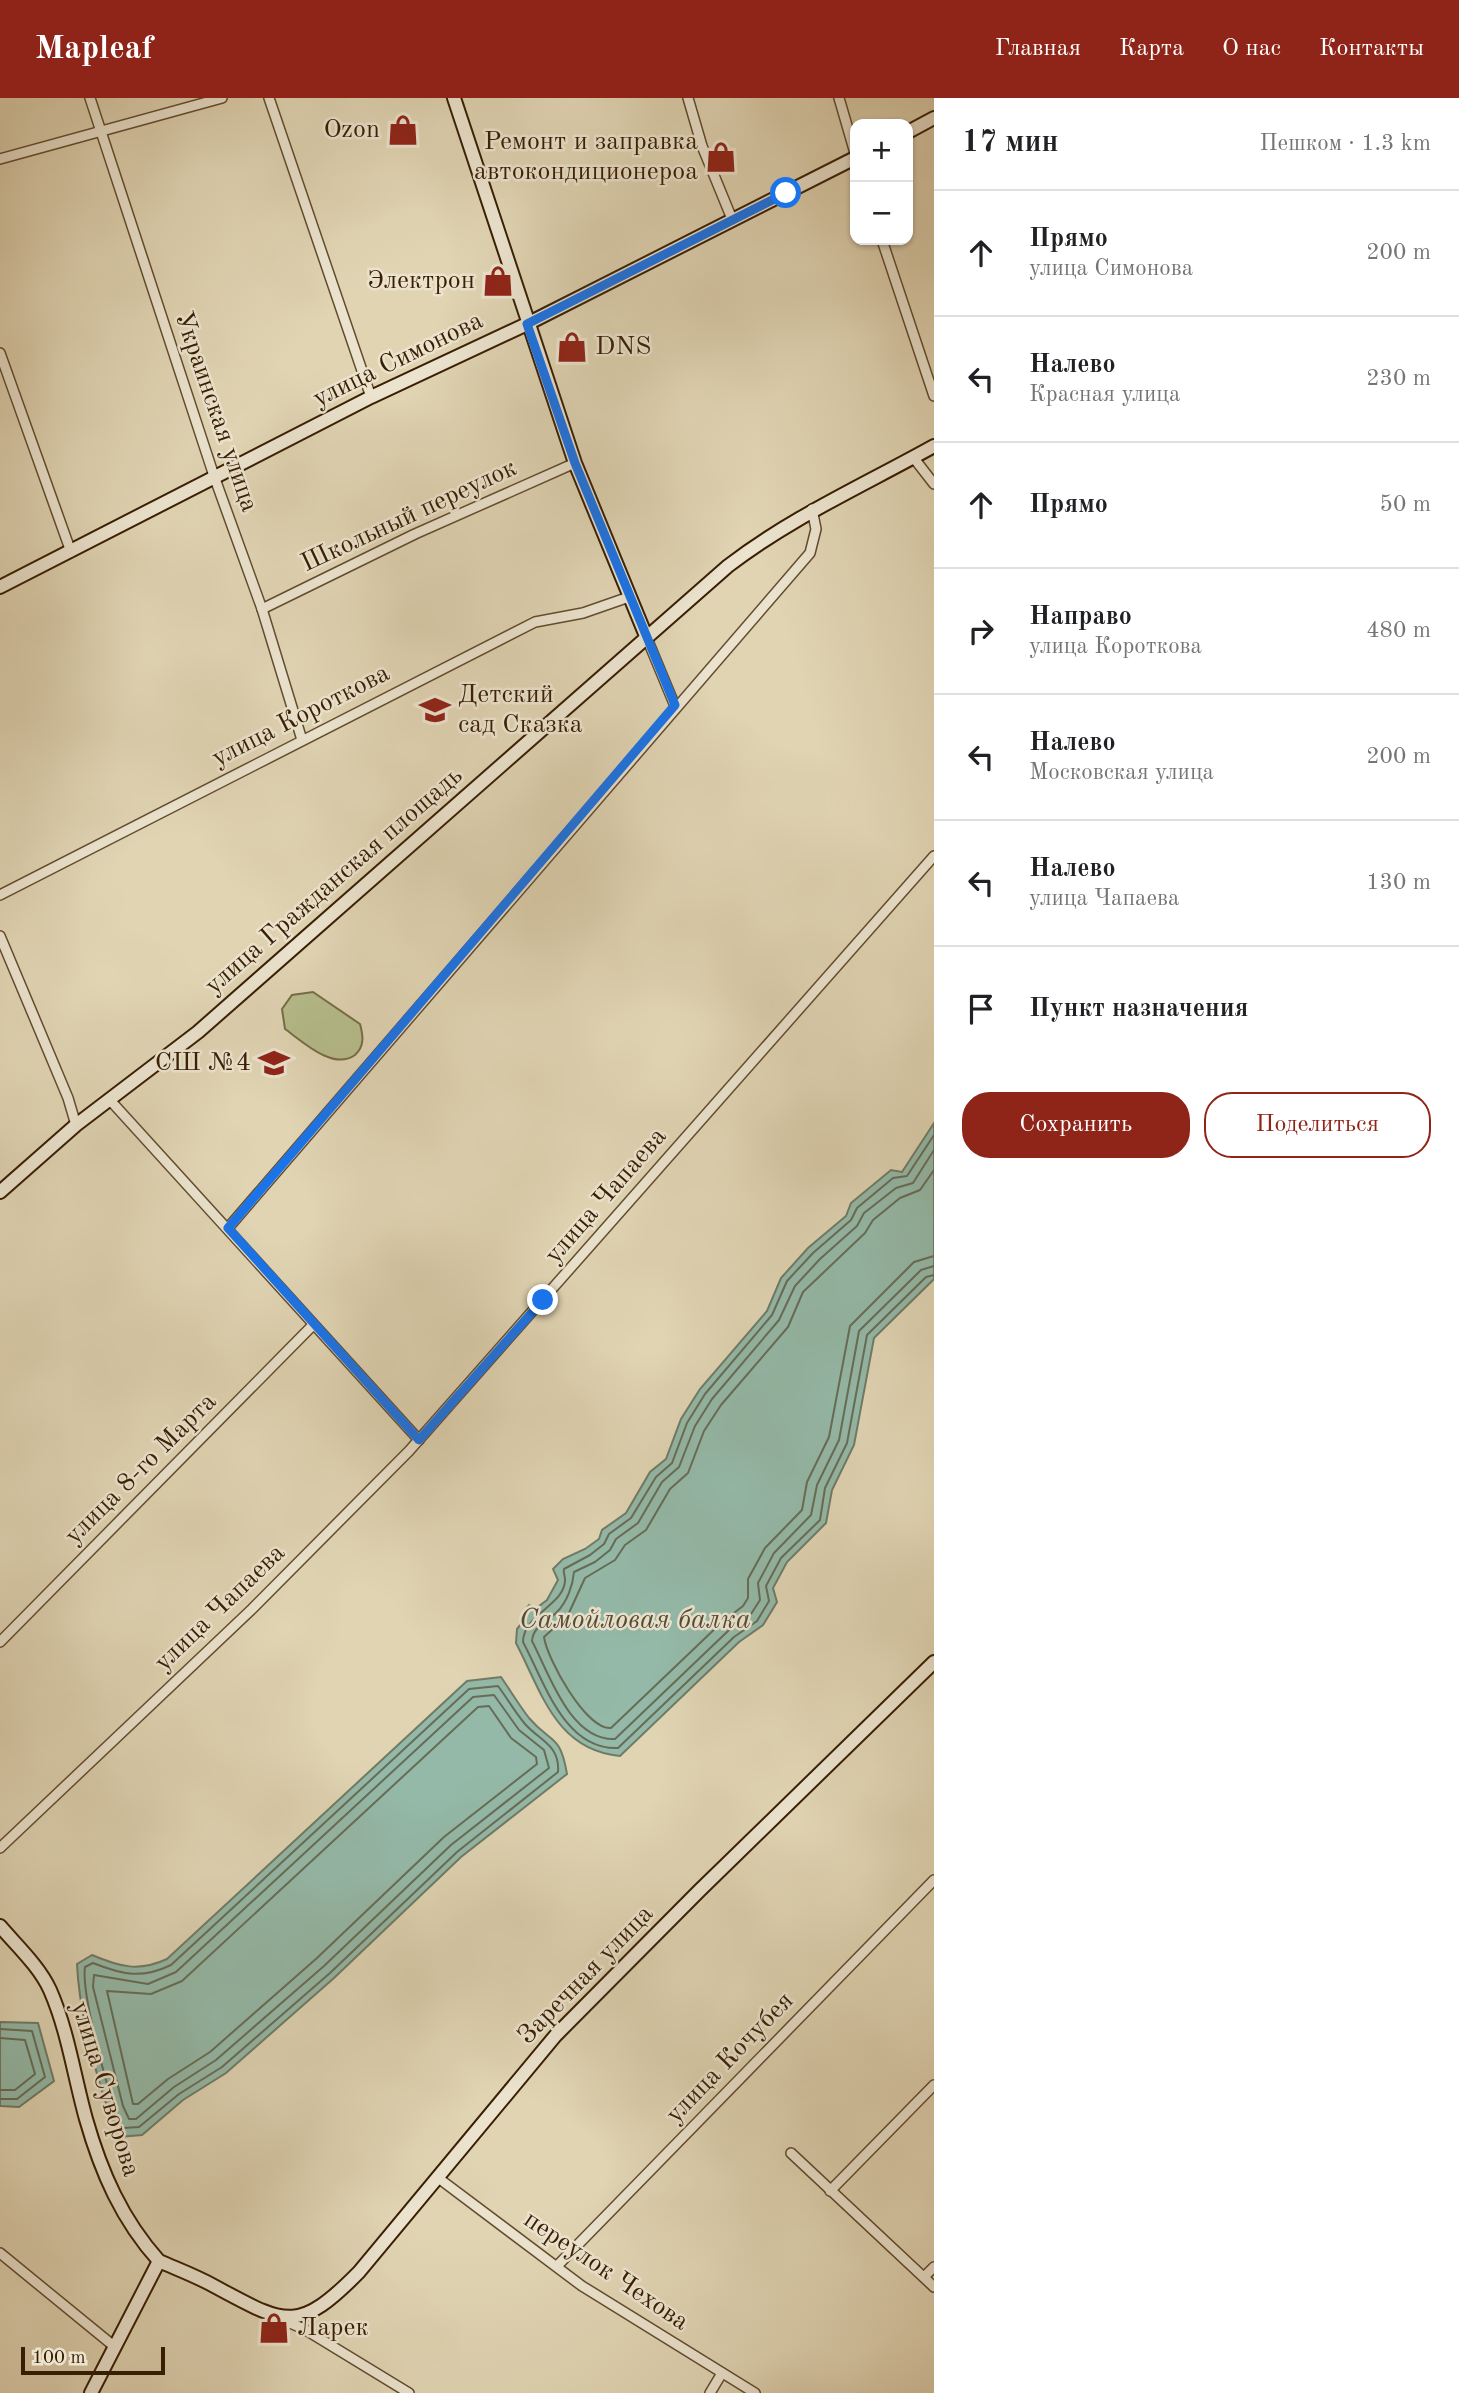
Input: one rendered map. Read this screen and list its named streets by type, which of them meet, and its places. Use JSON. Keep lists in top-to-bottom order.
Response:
{
  "streets": {
    "street": [
      "улица Симонова",
      "Украинская улица",
      "Школьный переулок",
      "улица Короткова",
      "улица Гражданская площадь",
      "улица Чапаева",
      "улица 8-го Марта",
      "Заречная улица",
      "улица Кочубея",
      "улица Суворова",
      "переулок Чехова"
    ]
  },
  "crossings": [
    ["улица Симонова", "Украинская улица"],
    ["Украинская улица", "Школьный переулок"],
    ["Украинская улица", "улица Короткова"],
    ["Заречная улица", "улица Суворова"],
    ["Заречная улица", "переулок Чехова"],
    ["улица Кочубея", "переулок Чехова"]
  ],
  "water": ["Самойловая балка"],
  "places": {
    "shop": [
      "Ozon",
      "Ремонт и заправка автокондиционероа",
      "Электрон",
      "DNS",
      "Ларек"
    ],
    "school or university": ["Детский сад Сказка", "СШ №4"]
  },
  "scale_bar": "100 m",
  "page": {
    "header": "Mapleaf",
    "nav": [
      "Главная",
      "Карта",
      "О нас",
      "Контакты"
    ],
    "heading": ["17 мин", "Пешком · 1.3 km"],
    "map_buttons": ["+", "−"],
    "list": [
      ["Прямо", "улица Симонова", "200 m"],
      ["Налево", "Красная улица", "230 m"],
      ["Прямо", "50 m"],
      ["Направо", "улица Короткова", "480 m"],
      ["Налево", "Московская улица", "200 m"],
      ["Налево", "улица Чапаева", "130 m"],
      "Пункт назначения"
    ],
    "buttons": ["Сохранить", "Поделиться"],
    "scale": "100 m"
  }
}
